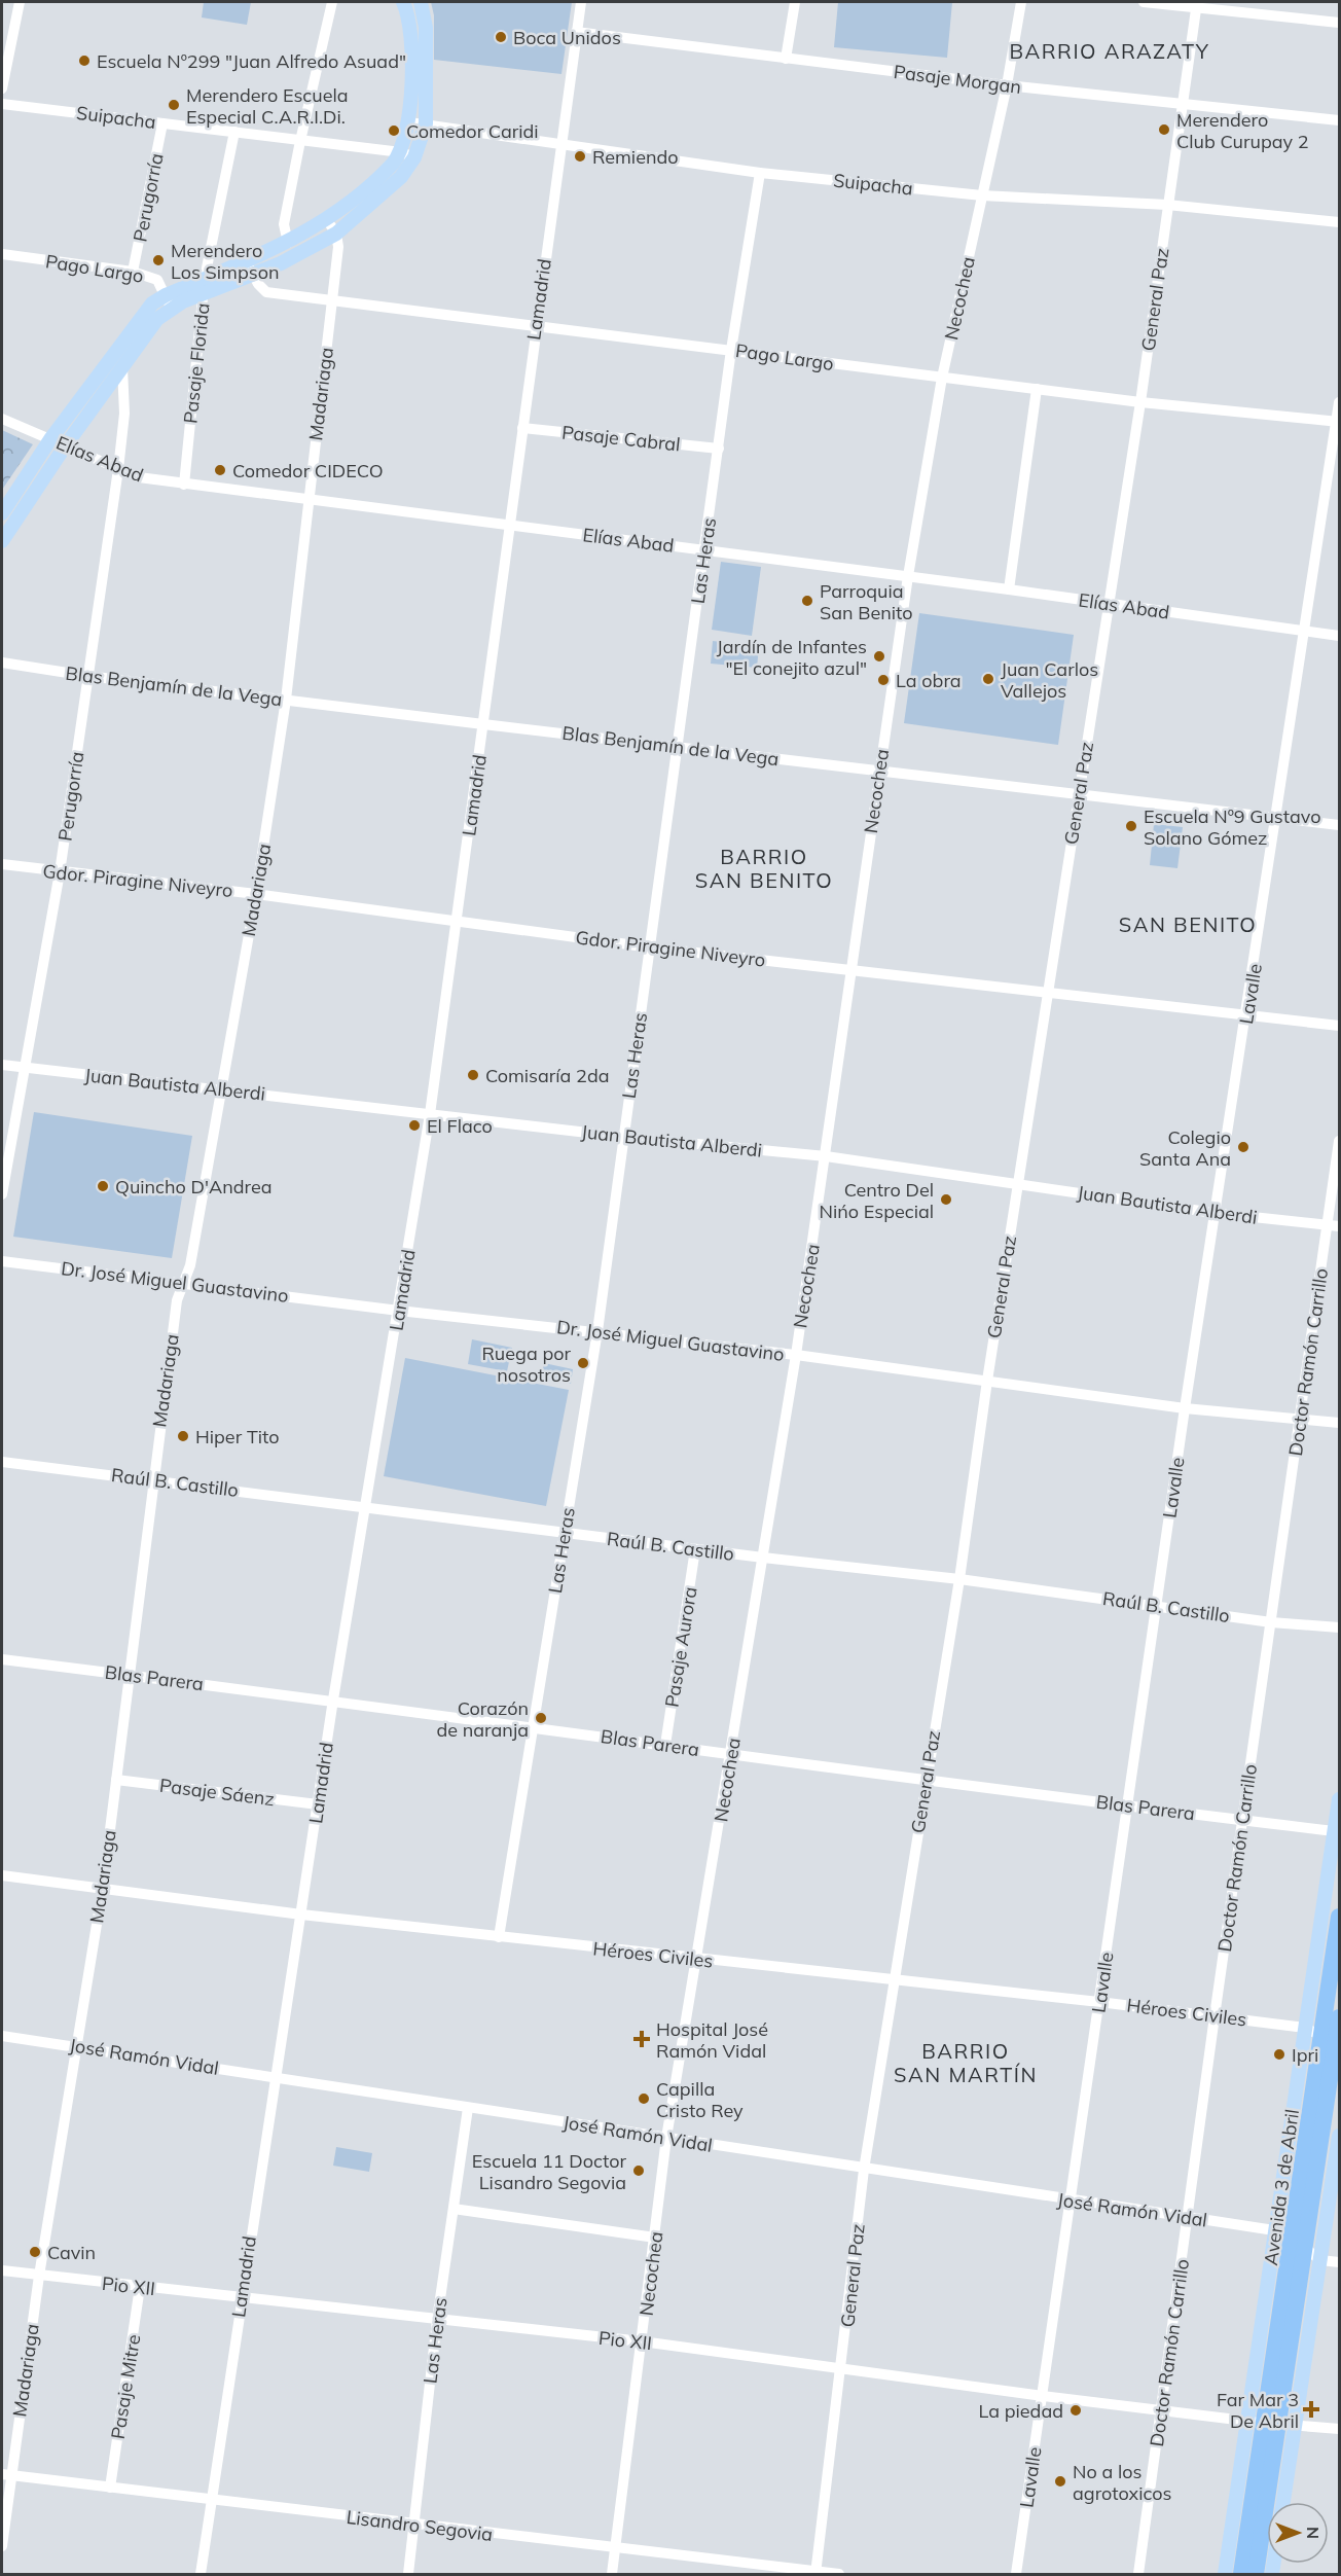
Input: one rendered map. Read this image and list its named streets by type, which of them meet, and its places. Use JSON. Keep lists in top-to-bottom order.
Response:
{
  "streets": {
    "highway": ["Avenida 3 de Abril"],
    "street": [
      "Pasaje Morgan",
      "Suipacha",
      "Perugorría",
      "Pago Largo",
      "Necochea",
      "Lamadrid",
      "General Paz",
      "Pasaje Florida",
      "Madariaga",
      "Pasaje Cabral",
      "Elías Abad",
      "Las Heras",
      "Blas Benjamín de la Vega",
      "Gdor. Piragine Niveyro",
      "Lavalle",
      "Juan Bautista Alberdi",
      "Dr. José Miguel Guastavino",
      "Doctor Ramón Carrillo",
      "Raúl B. Castillo",
      "Pasaje Aurora",
      "Blas Parera",
      "Pasaje Sáenz",
      "Héroes Civiles",
      "José Ramón Vidal",
      "Pio XII",
      "Pasaje Mitre",
      "Lisandro Segovia"
    ]
  },
  "crossings": [
    ["Pasaje Morgan", "Necochea"],
    ["Pasaje Morgan", "Lamadrid"],
    ["Pasaje Morgan", "General Paz"],
    ["Suipacha", "Perugorría"],
    ["Suipacha", "Necochea"],
    ["Suipacha", "Lamadrid"],
    ["Suipacha", "General Paz"],
    ["Suipacha", "Pasaje Florida"],
    ["Suipacha", "Las Heras"],
    ["Perugorría", "Pago Largo"],
    ["Perugorría", "Elías Abad"],
    ["Perugorría", "Blas Benjamín de la Vega"],
    ["Perugorría", "Gdor. Piragine Niveyro"],
    ["Perugorría", "Juan Bautista Alberdi"],
    ["Pago Largo", "Necochea"],
    ["Pago Largo", "Lamadrid"],
    ["Pago Largo", "General Paz"],
    ["Pago Largo", "Madariaga"],
    ["Pago Largo", "Las Heras"],
    ["Pago Largo", "Lavalle"],
    ["Necochea", "Elías Abad"],
    ["Necochea", "Blas Benjamín de la Vega"],
    ["Necochea", "Gdor. Piragine Niveyro"],
    ["Necochea", "Juan Bautista Alberdi"],
    ["Necochea", "Dr. José Miguel Guastavino"],
    ["Necochea", "Raúl B. Castillo"],
    ["Necochea", "Blas Parera"],
    ["Necochea", "Héroes Civiles"],
    ["Necochea", "José Ramón Vidal"],
    ["Necochea", "Pio XII"],
    ["Necochea", "Lisandro Segovia"],
    ["Lamadrid", "Pasaje Cabral"],
    ["Lamadrid", "Elías Abad"],
    ["Lamadrid", "Blas Benjamín de la Vega"],
    ["Lamadrid", "Gdor. Piragine Niveyro"],
    ["Lamadrid", "Juan Bautista Alberdi"],
    ["Lamadrid", "Dr. José Miguel Guastavino"],
    ["Lamadrid", "Raúl B. Castillo"],
    ["Lamadrid", "Blas Parera"],
    ["Lamadrid", "Pasaje Sáenz"],
    ["Lamadrid", "Héroes Civiles"],
    ["Lamadrid", "José Ramón Vidal"],
    ["Lamadrid", "Pio XII"],
    ["Lamadrid", "Lisandro Segovia"],
    ["General Paz", "Elías Abad"],
    ["General Paz", "Blas Benjamín de la Vega"],
    ["General Paz", "Gdor. Piragine Niveyro"],
    ["General Paz", "Juan Bautista Alberdi"],
    ["General Paz", "Dr. José Miguel Guastavino"],
    ["General Paz", "Raúl B. Castillo"],
    ["General Paz", "Blas Parera"],
    ["General Paz", "Héroes Civiles"],
    ["General Paz", "José Ramón Vidal"],
    ["General Paz", "Pio XII"],
    ["General Paz", "Lisandro Segovia"],
    ["Pasaje Florida", "Elías Abad"],
    ["Madariaga", "Elías Abad"],
    ["Madariaga", "Blas Benjamín de la Vega"],
    ["Madariaga", "Gdor. Piragine Niveyro"],
    ["Madariaga", "Juan Bautista Alberdi"],
    ["Madariaga", "Dr. José Miguel Guastavino"],
    ["Madariaga", "Raúl B. Castillo"],
    ["Madariaga", "Blas Parera"],
    ["Madariaga", "Pasaje Sáenz"],
    ["Madariaga", "Héroes Civiles"],
    ["Madariaga", "José Ramón Vidal"],
    ["Madariaga", "Pio XII"],
    ["Madariaga", "Lisandro Segovia"],
    ["Pasaje Cabral", "Las Heras"],
    ["Elías Abad", "Las Heras"],
    ["Elías Abad", "Lavalle"],
    ["Las Heras", "Blas Benjamín de la Vega"],
    ["Las Heras", "Gdor. Piragine Niveyro"],
    ["Las Heras", "Juan Bautista Alberdi"],
    ["Las Heras", "Dr. José Miguel Guastavino"],
    ["Las Heras", "Raúl B. Castillo"],
    ["Las Heras", "Blas Parera"],
    ["Las Heras", "Héroes Civiles"],
    ["Las Heras", "José Ramón Vidal"],
    ["Las Heras", "Pio XII"],
    ["Las Heras", "Lisandro Segovia"],
    ["Blas Benjamín de la Vega", "Lavalle"],
    ["Gdor. Piragine Niveyro", "Lavalle"],
    ["Lavalle", "Juan Bautista Alberdi"],
    ["Lavalle", "Dr. José Miguel Guastavino"],
    ["Lavalle", "Raúl B. Castillo"],
    ["Lavalle", "Blas Parera"],
    ["Lavalle", "Héroes Civiles"],
    ["Lavalle", "José Ramón Vidal"],
    ["Lavalle", "Pio XII"],
    ["Juan Bautista Alberdi", "Doctor Ramón Carrillo"],
    ["Dr. José Miguel Guastavino", "Doctor Ramón Carrillo"],
    ["Doctor Ramón Carrillo", "Raúl B. Castillo"],
    ["Doctor Ramón Carrillo", "Blas Parera"],
    ["Doctor Ramón Carrillo", "Héroes Civiles"],
    ["Doctor Ramón Carrillo", "José Ramón Vidal"],
    ["Doctor Ramón Carrillo", "Pio XII"],
    ["Raúl B. Castillo", "Pasaje Aurora"],
    ["Pasaje Aurora", "Blas Parera"],
    ["Blas Parera", "Avenida 3 de Abril"],
    ["Héroes Civiles", "Avenida 3 de Abril"],
    ["José Ramón Vidal", "Avenida 3 de Abril"],
    ["Avenida 3 de Abril", "Pio XII"],
    ["Pio XII", "Pasaje Mitre"],
    ["Pasaje Mitre", "Lisandro Segovia"]
  ],
  "districts": [
    "BARRIO ARAZATY",
    "BARRIO SAN BENITO",
    "SAN BENITO",
    "BARRIO SAN MARTÍN"
  ],
  "places": {
    "other": [
      "Boca Unidos",
      "Escuela Nº299 \"Juan Alfredo Asuad\"",
      "Merendero Escuela Especial C.A.R.I.Di.",
      "Merendero Club Curupay 2",
      "Comedor Caridi",
      "Remiendo",
      "Merendero Los Simpson",
      "Comedor CIDECO",
      "Parroquia San Benito",
      "Jardín de Infantes \"El conejito azul\"",
      "Juan Carlos Vallejos",
      "La obra",
      "Escuela Nº9 Gustavo Solano Gómez",
      "Comisaría 2da",
      "El Flaco",
      "Colegio Santa Ana",
      "Quincho D'Andrea",
      "Centro Del Nińo Especial",
      "Ruega por nosotros",
      "Hiper Tito",
      "Corazón de naranja",
      "Ipri",
      "Capilla Cristo Rey",
      "Escuela 11 Doctor Lisandro Segovia",
      "Cavin",
      "La piedad",
      "No a los agrotoxicos"
    ],
    "health": ["Hospital José Ramón Vidal", "Far Mar 3 De Abril"]
  },
  "north": "right"
}
